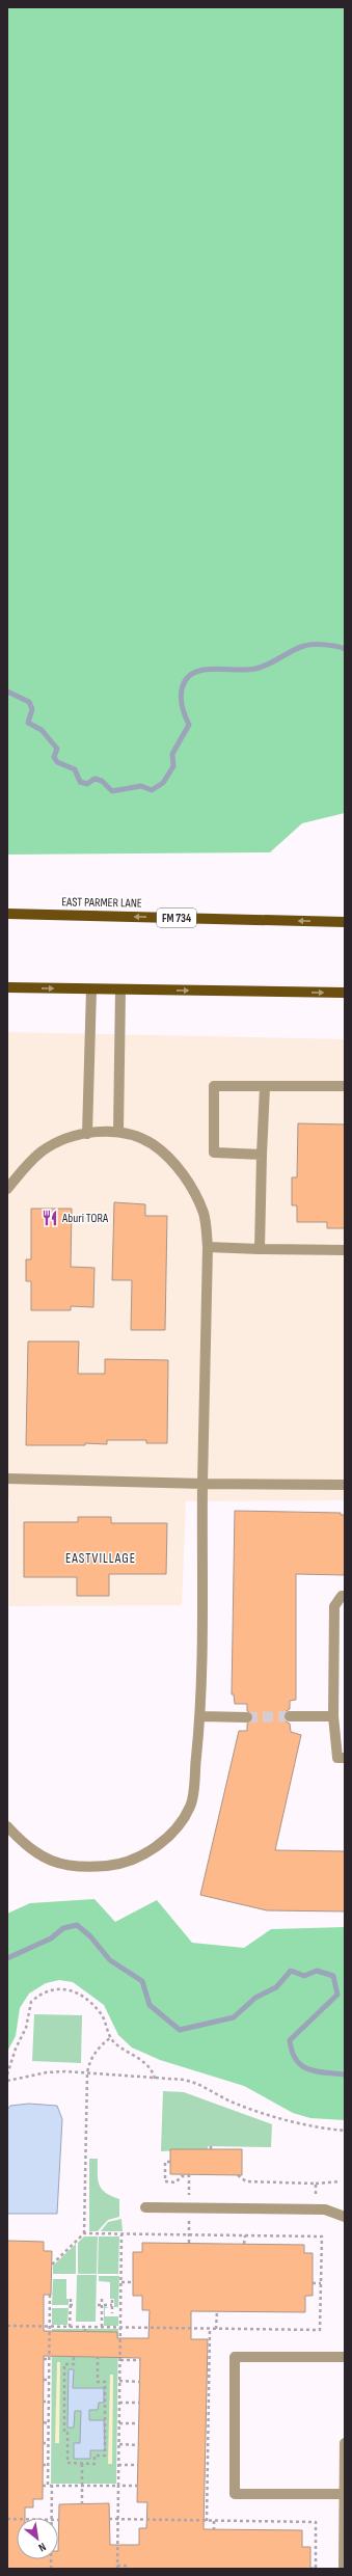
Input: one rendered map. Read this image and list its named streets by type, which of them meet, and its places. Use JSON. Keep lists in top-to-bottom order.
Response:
{
  "streets": {
    "main road": ["EAST PARMER LANE", "FM 734"]
  },
  "districts": ["EASTVILLAGE"],
  "places": {
    "restaurant": ["Aburi TORA"]
  },
  "north": "bottom right"
}
